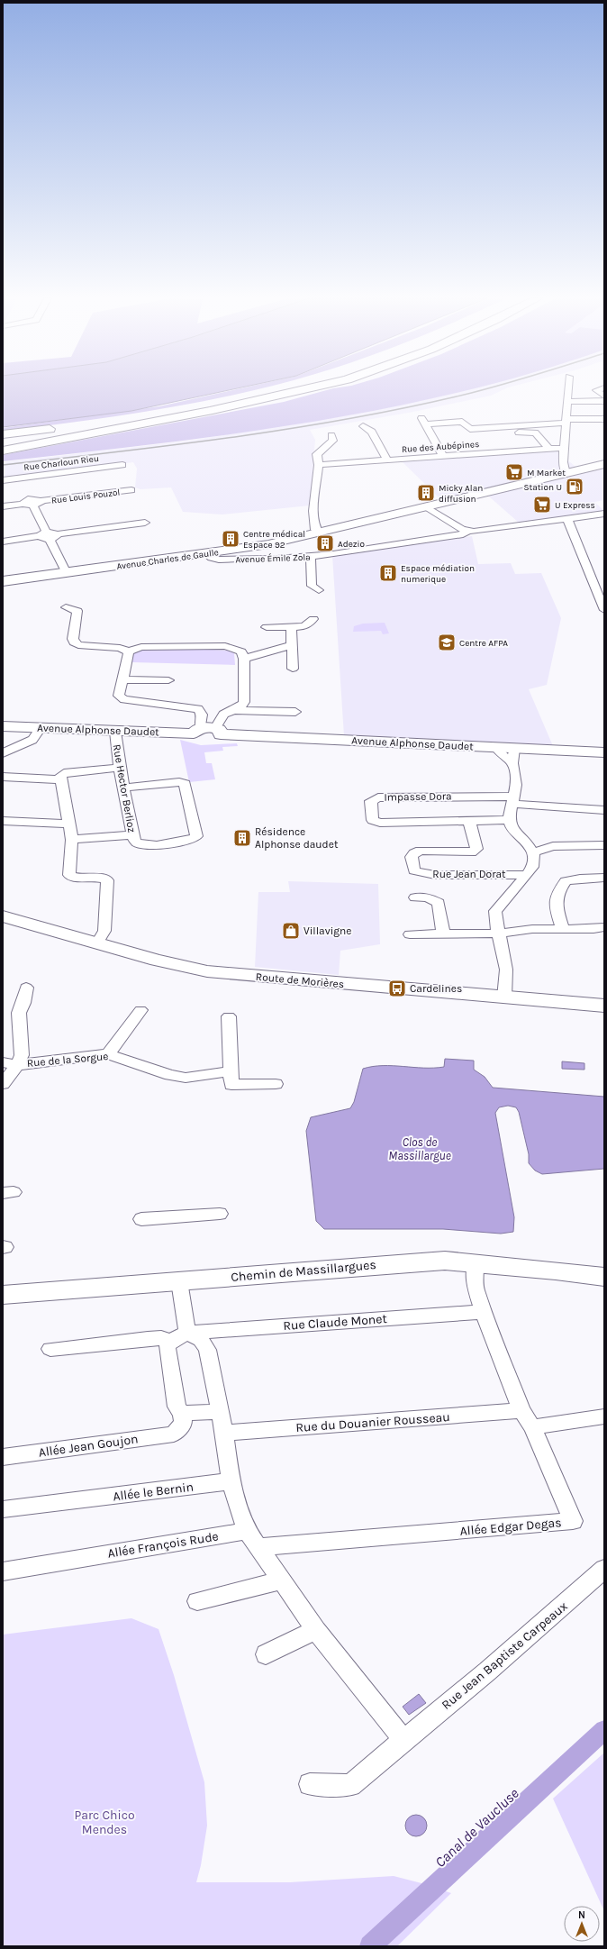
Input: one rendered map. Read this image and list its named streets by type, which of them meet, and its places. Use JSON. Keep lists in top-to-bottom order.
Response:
{
  "streets": {
    "main road": ["Avenue Charles de Gaulle"],
    "street": [
      "Rue des Aubépines",
      "Rue Charloun Rieu",
      "Rue Louis Pouzol",
      "Avenue Émile Zola",
      "Avenue Alphonse Daudet",
      "Rue Hector Berlioz",
      "Impasse Dora",
      "Rue Jean Dorat",
      "Route de Morières",
      "Rue de la Sorgue",
      "Chemin de Massillargues",
      "Rue Claude Monet",
      "Rue du Douanier Rousseau",
      "Allée Jean Goujon",
      "Allée le Bernin",
      "Allée Edgar Degas",
      "Allée François Rude",
      "Rue Jean Baptiste Carpeaux"
    ]
  },
  "crossings": [
    ["Avenue Émile Zola", "Avenue Charles de Gaulle"],
    ["Avenue Alphonse Daudet", "Rue Hector Berlioz"],
    ["Impasse Dora", "Rue Jean Dorat"],
    ["Chemin de Massillargues", "Allée Edgar Degas"],
    ["Rue Claude Monet", "Allée Edgar Degas"],
    ["Rue du Douanier Rousseau", "Allée Edgar Degas"]
  ],
  "water": ["Clos de Massillargue", "Canal de Vaucluse"],
  "parks": ["Parc Chico Mendes"],
  "places": {
    "supermarket": ["M Market", "U Express"],
    "fuel station": ["Station U"],
    "building": [
      "Micky Alan diffusion",
      "Centre médical Espace 92",
      "Adezio",
      "Espace médiation numerique",
      "Résidence Alphonse daudet"
    ],
    "school or university": ["Centre AFPA"],
    "shop": ["Villavigne"],
    "bus stop": ["Cardelines"]
  },
  "north": "top"
}
